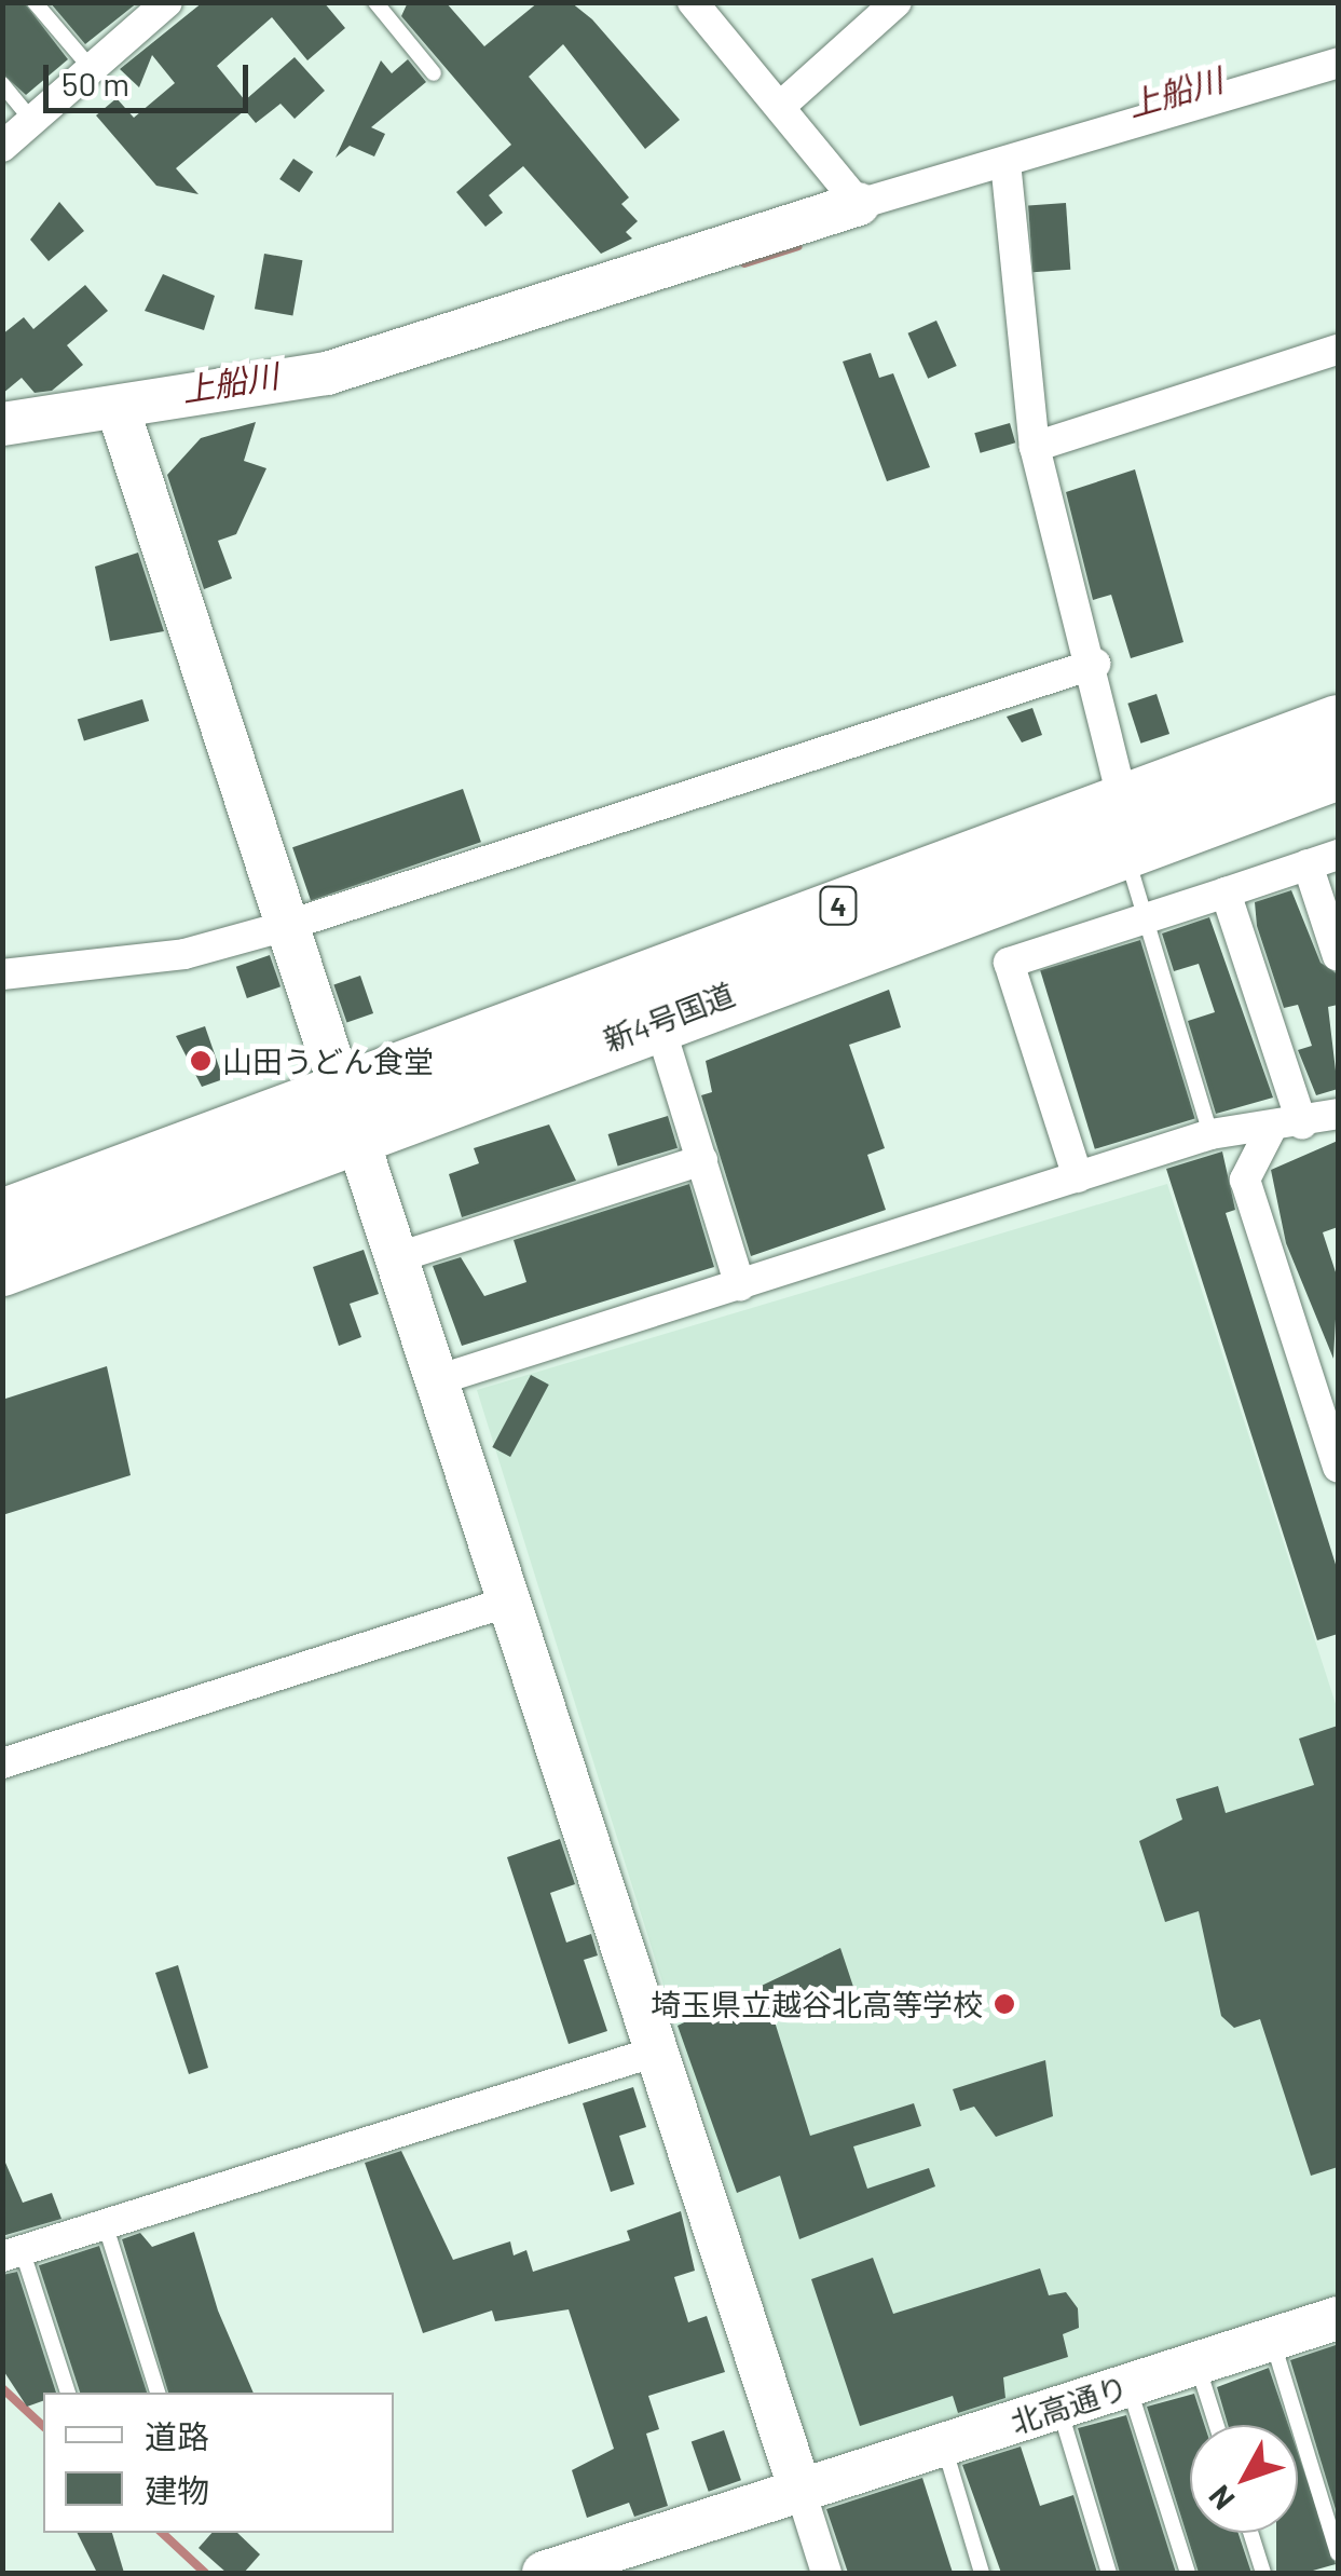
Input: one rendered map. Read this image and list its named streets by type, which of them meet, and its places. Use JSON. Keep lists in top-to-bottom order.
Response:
{
  "streets": {
    "highway": ["4", "新4号国道"],
    "street": ["北高通り"]
  },
  "water": ["上船川"],
  "places": ["山田うどん食堂", "埼玉県立越谷北高等学校"],
  "legend": ["道路", "建物"],
  "scale_bar": "50 m",
  "north": "bottom left"
}
